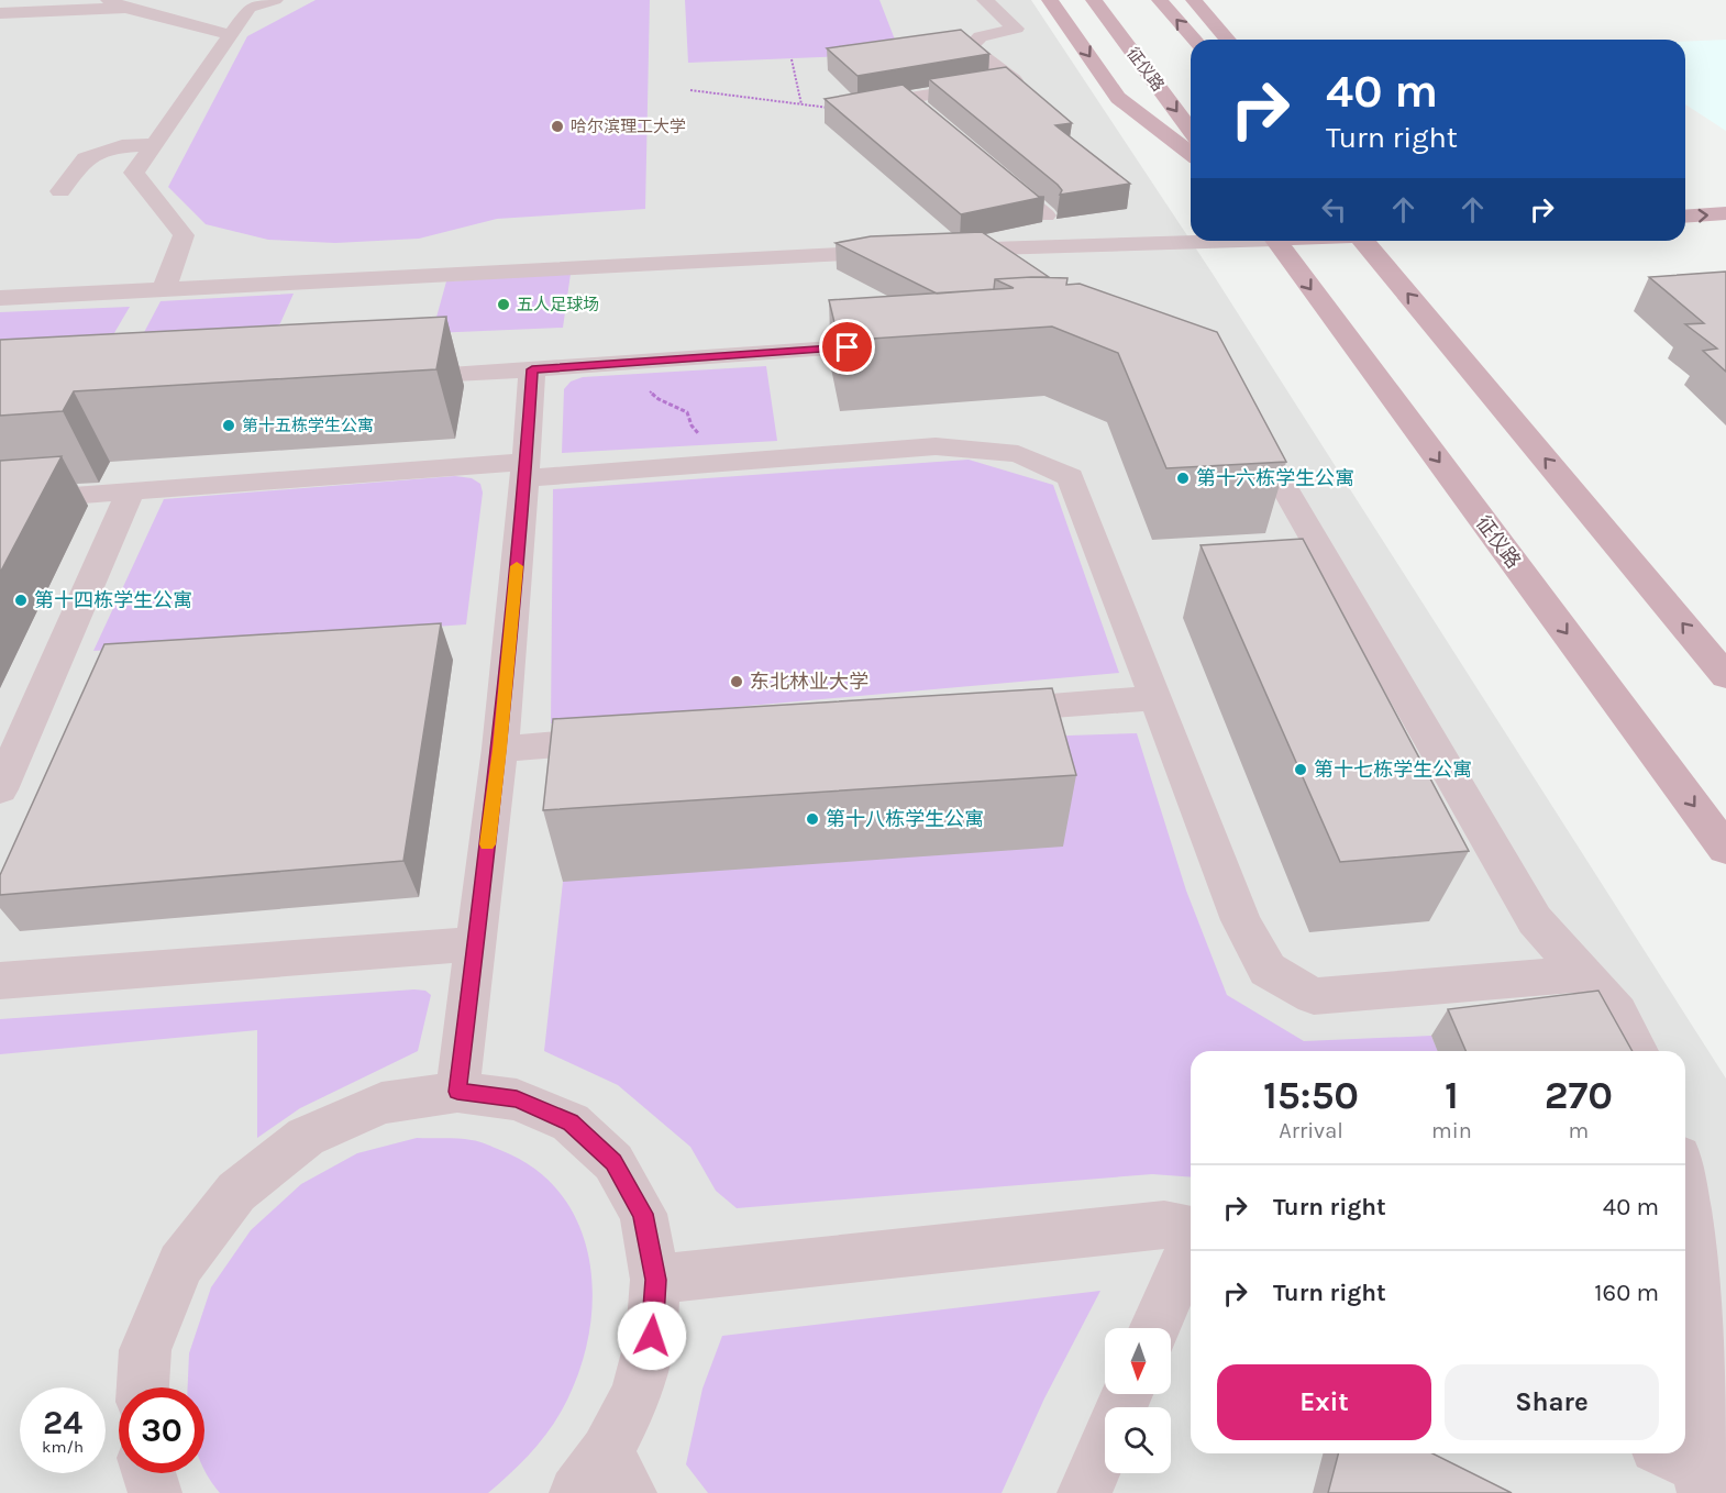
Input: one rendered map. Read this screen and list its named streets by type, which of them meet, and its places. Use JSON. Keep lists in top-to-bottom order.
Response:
{
  "streets": {
    "main road": ["征仪路"]
  },
  "places": [
    "哈尔滨理工大学",
    "五人足球场",
    "第十五栋学生公寓",
    "第十六栋学生公寓",
    "第十四栋学生公寓",
    "东北林业大学",
    "第十七栋学生公寓",
    "第十八栋学生公寓"
  ],
  "north": "bottom",
  "page": {
    "turn": ["40 m", "Turn right"],
    "eta": [
      "15:50",
      "Arrival",
      "1",
      "min",
      "270",
      "m"
    ],
    "list": [
      {
        "name": "Turn right",
        "value": "40 m"
      },
      {
        "name": "Turn right",
        "value": "160 m"
      }
    ],
    "buttons": ["Exit", "Share"],
    "speed": "24 km/h",
    "limit": "30"
  }
}
